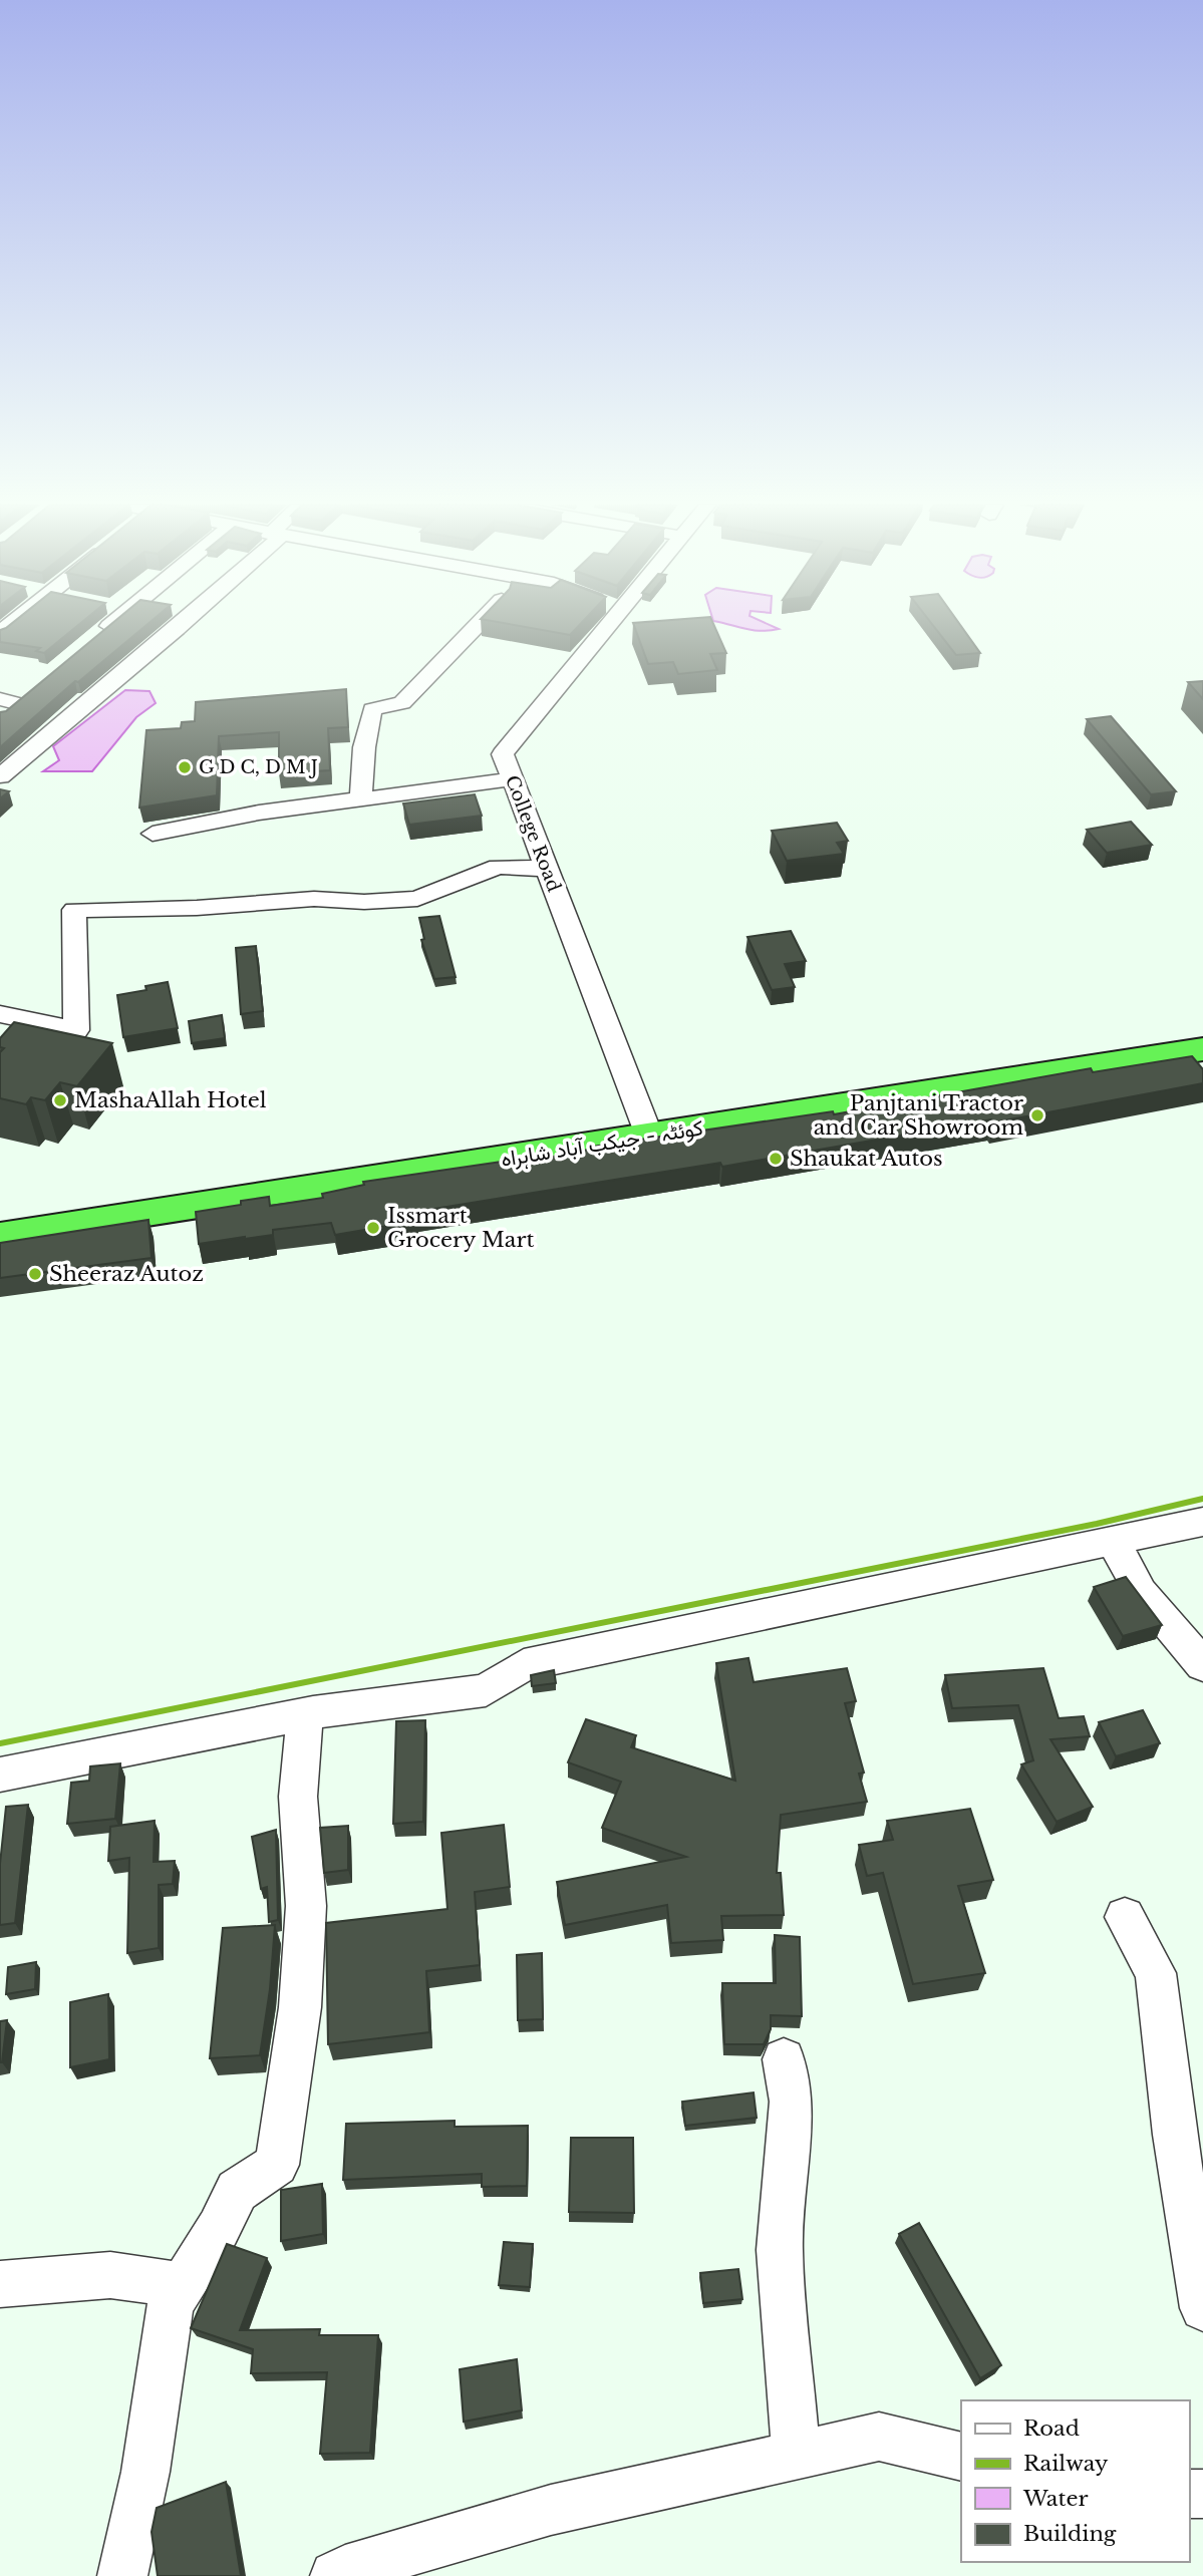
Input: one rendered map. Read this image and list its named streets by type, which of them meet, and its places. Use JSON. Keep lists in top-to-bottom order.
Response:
{
  "streets": {
    "highway": ["کوئٹہ - جیکب آباد شاہراہ"],
    "street": ["College Road"]
  },
  "crossings": [
    ["College Road", "کوئٹہ - جیکب آباد شاہراہ"]
  ],
  "places": [
    "G D C, D M J",
    "MashaAllah Hotel",
    "Panjtani Tractor and Car Showroom",
    "Shaukat Autos",
    "Issmart Grocery Mart",
    "Sheeraz Autoz"
  ],
  "legend": [
    "Road",
    "Railway",
    "Water",
    "Building"
  ]
}
